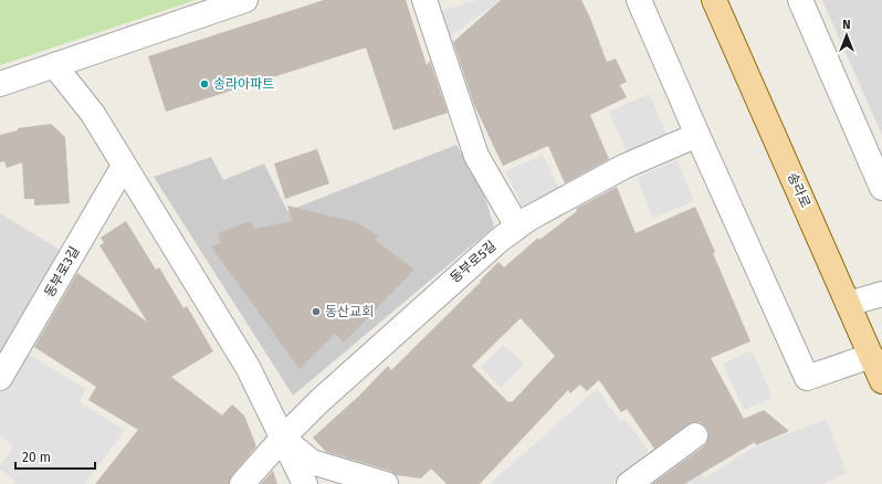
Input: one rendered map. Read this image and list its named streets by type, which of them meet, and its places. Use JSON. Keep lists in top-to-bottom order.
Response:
{
  "streets": {
    "main road": ["송라로"],
    "street": ["동부로5길", "동부로3길"]
  },
  "places": ["송라아파트", "동산교회"],
  "scale_bar": "20 m",
  "north": "top"
}
